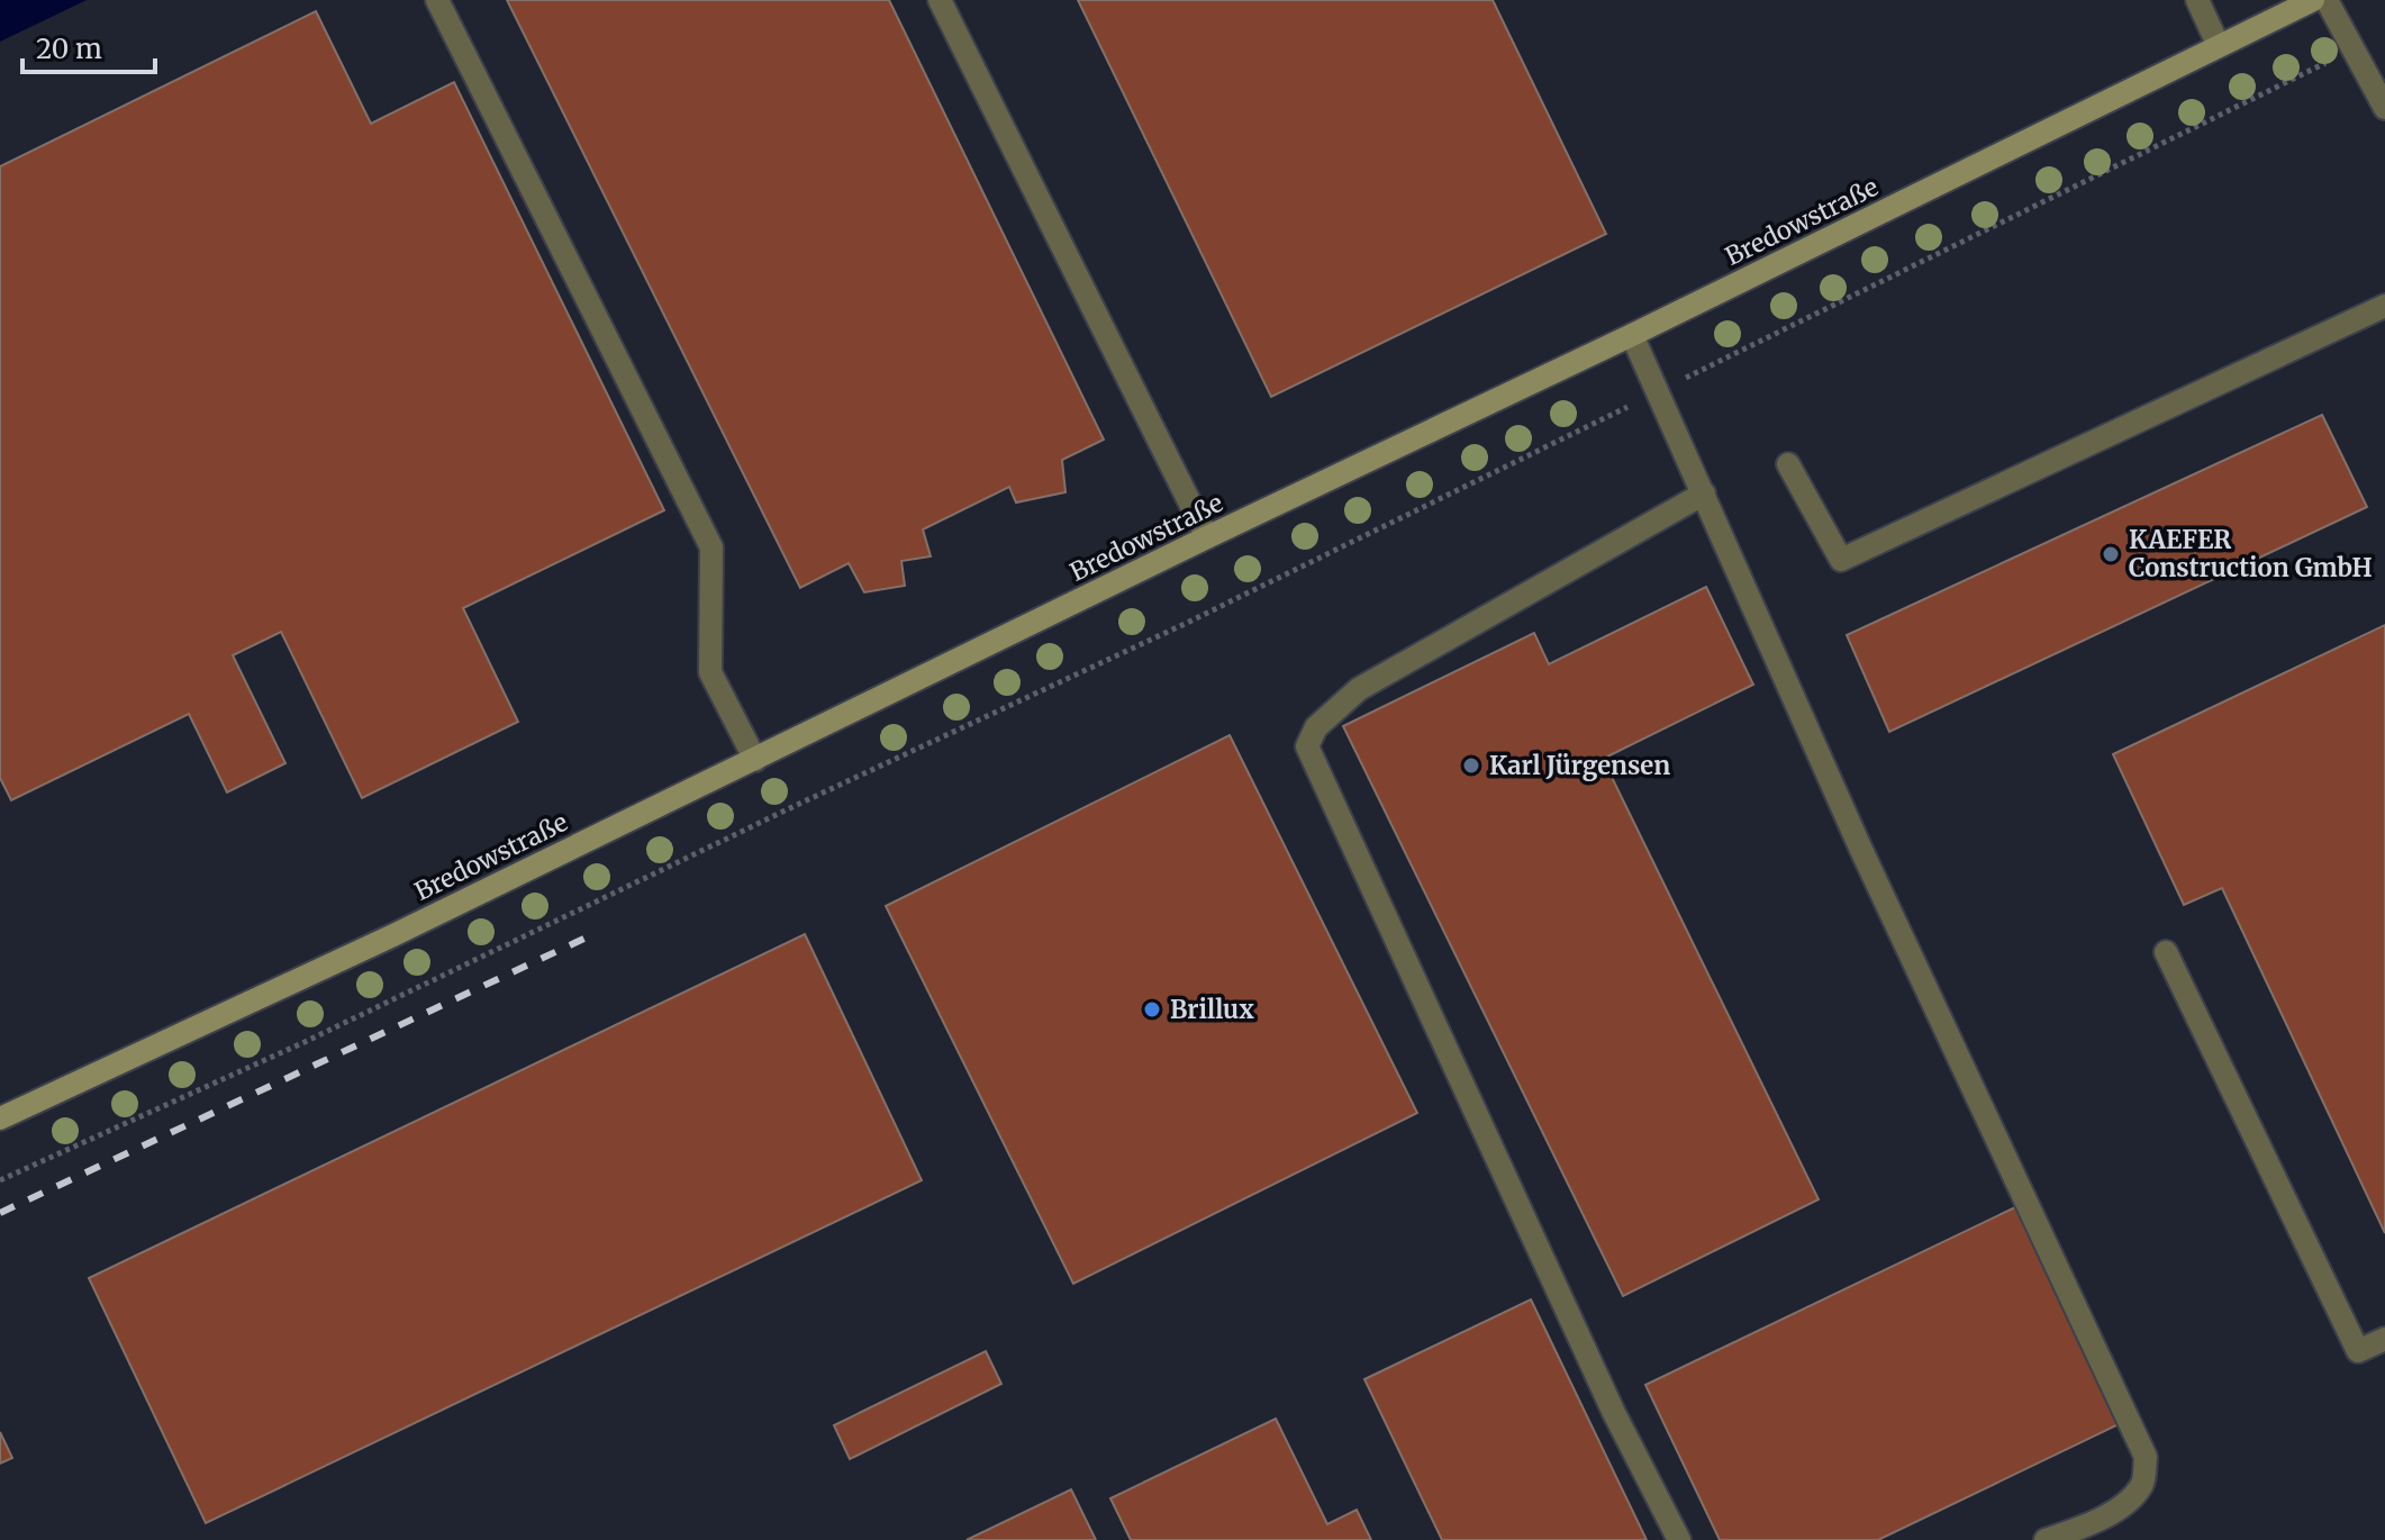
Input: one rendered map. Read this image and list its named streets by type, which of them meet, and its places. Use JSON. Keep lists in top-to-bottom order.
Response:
{
  "streets": {
    "street": ["Bredowstraße"]
  },
  "places": ["KAEFER Construction GmbH", "Karl Jürgensen", "Brillux"],
  "scale_bar": "20 m"
}
